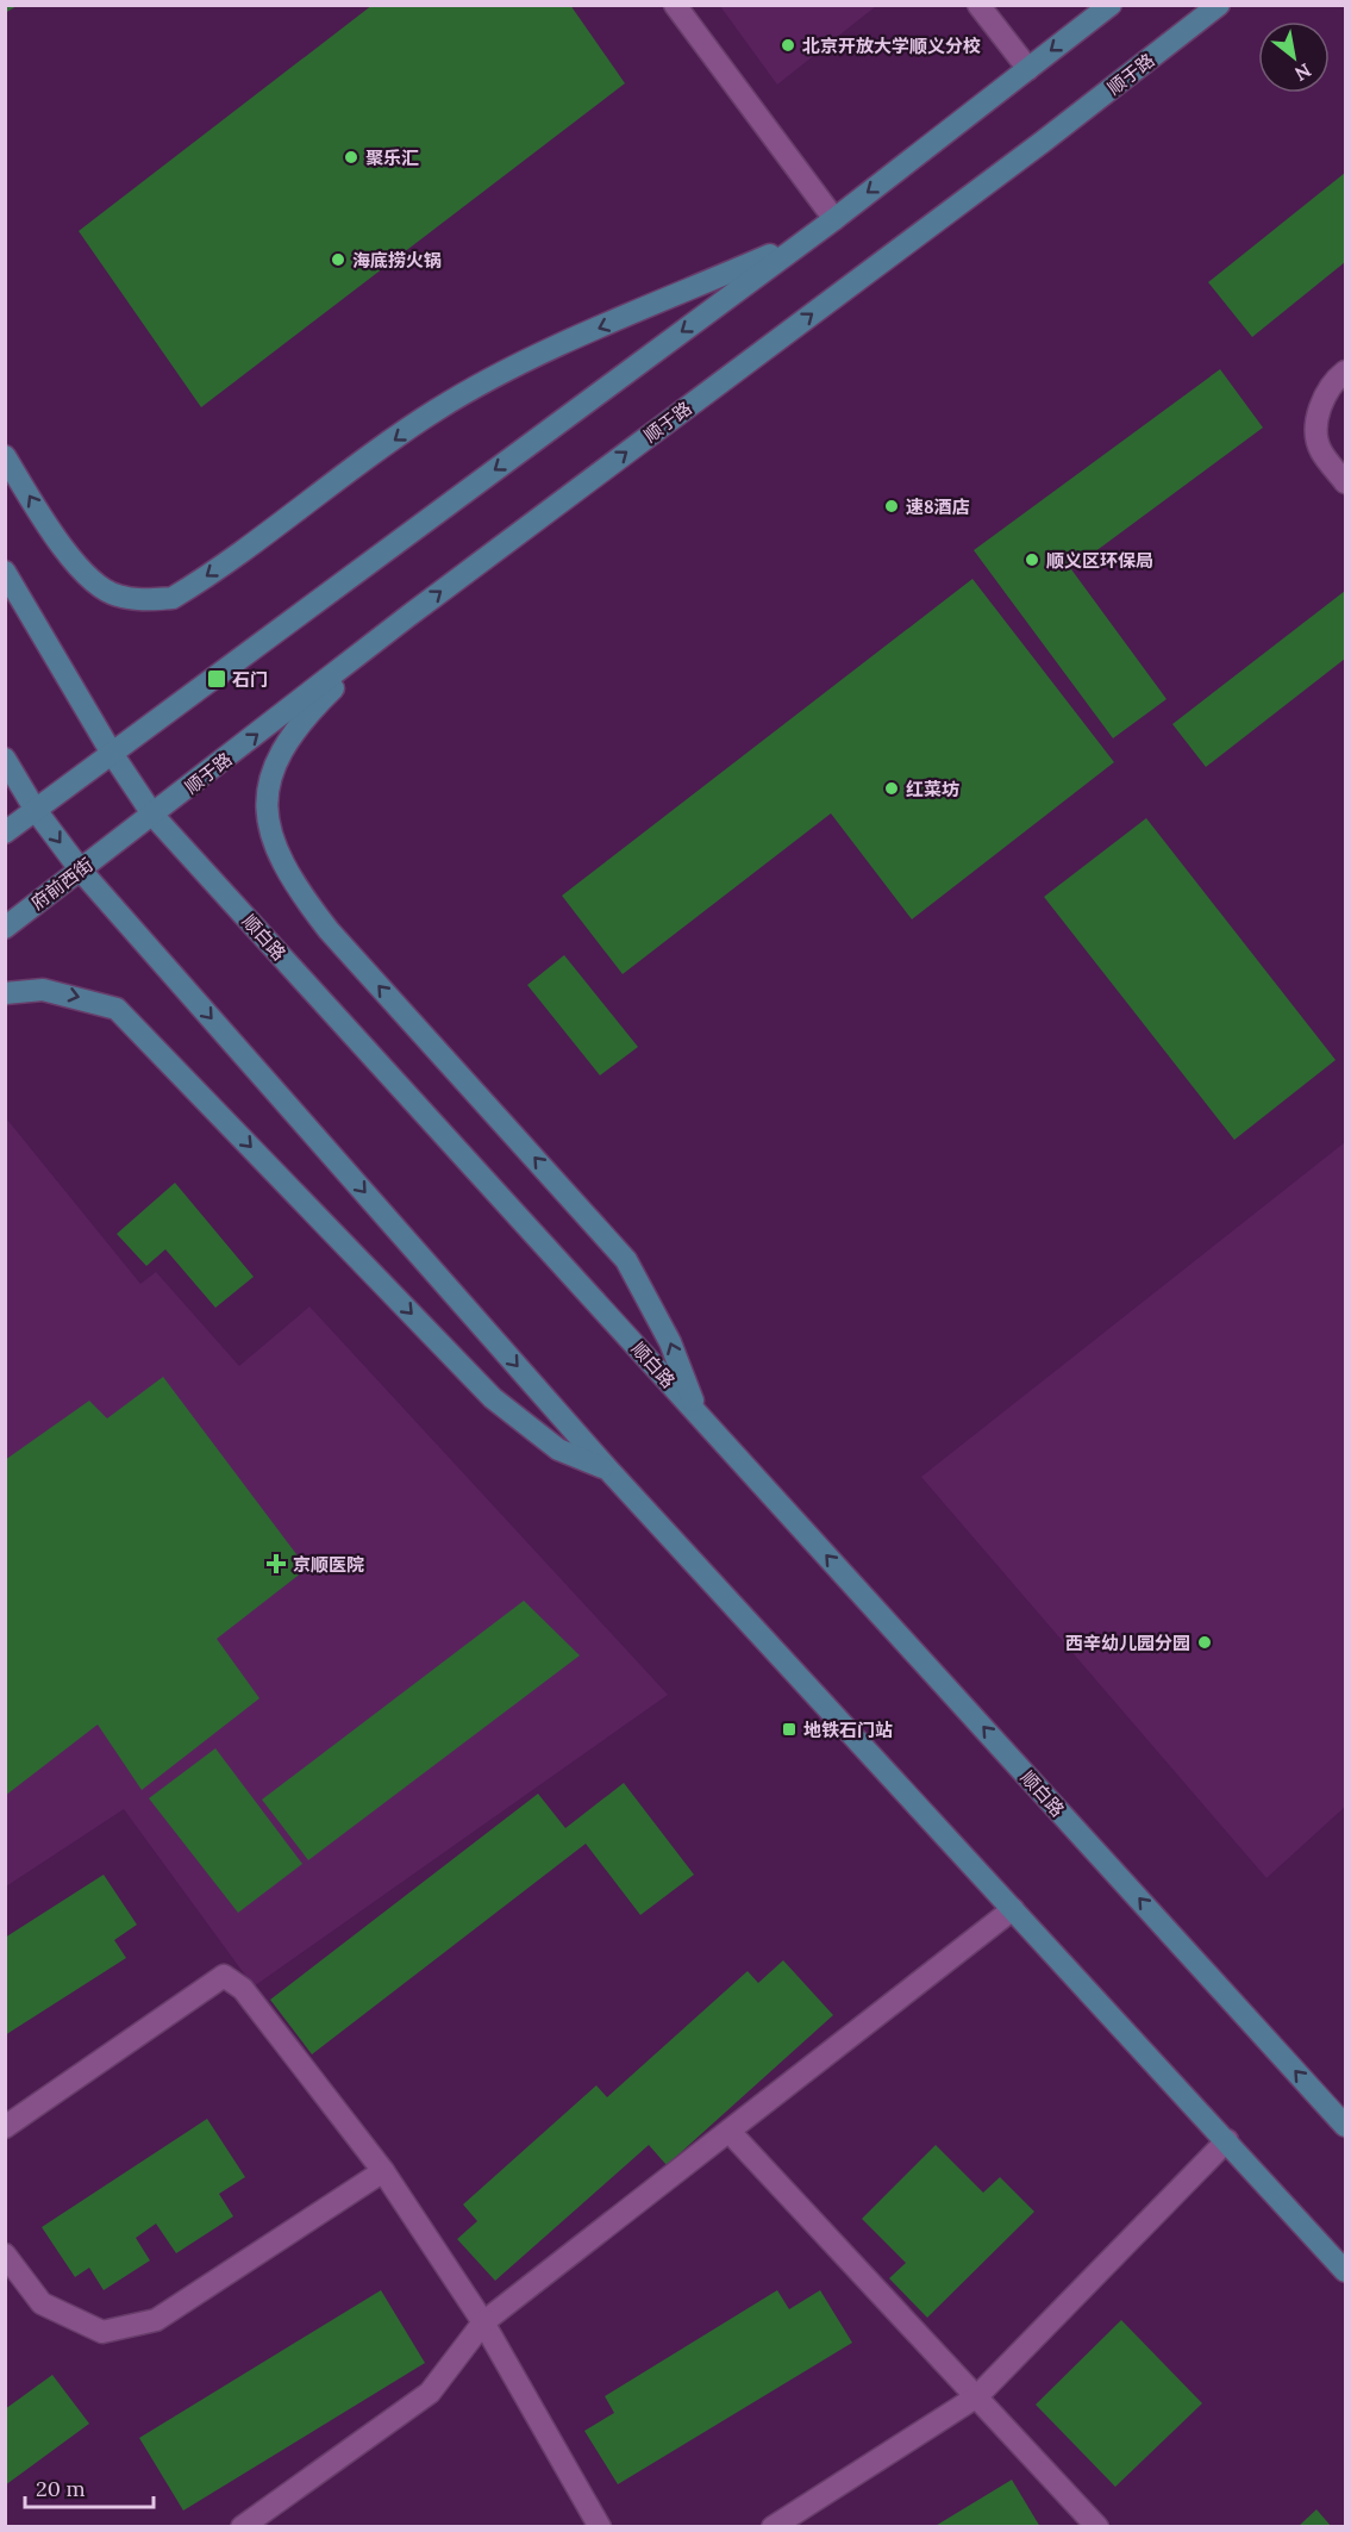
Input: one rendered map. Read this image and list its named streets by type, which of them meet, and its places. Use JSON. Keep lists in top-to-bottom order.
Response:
{
  "streets": {
    "main road": ["顺于路", "府前西街", "顺白路"]
  },
  "crossings": [
    ["顺于路", "府前西街"],
    ["顺于路", "顺白路"]
  ],
  "places": {
    "other": [
      "北京开放大学顺义分校",
      "聚乐汇",
      "海底捞火锅",
      "速8酒店",
      "顺义区环保局",
      "红菜坊",
      "西辛幼儿园分园"
    ],
    "transit": ["石门", "地铁石门站"],
    "health": ["京顺医院"]
  },
  "scale_bar": "20 m",
  "north": "bottom right"
}
